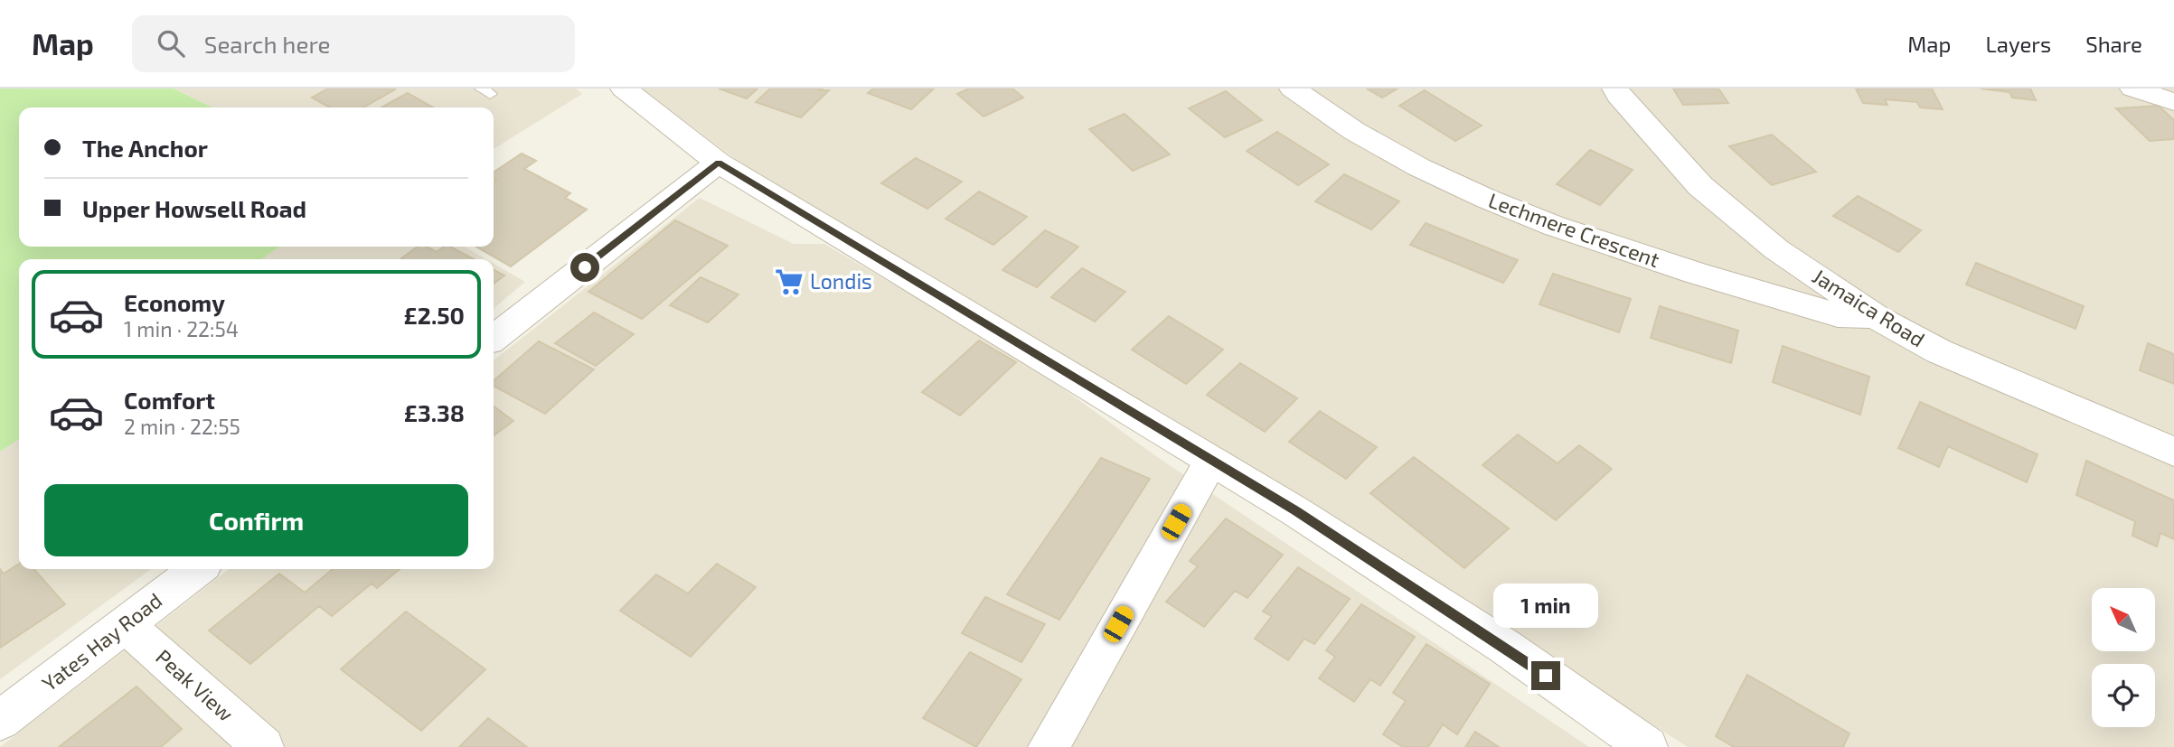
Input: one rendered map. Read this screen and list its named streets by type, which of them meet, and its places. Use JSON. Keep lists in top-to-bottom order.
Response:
{
  "streets": {
    "street": [
      "Lechmere Crescent",
      "Jamaica Road",
      "Yates Hay Road",
      "Peak View"
    ]
  },
  "crossings": [
    ["Lechmere Crescent", "Jamaica Road"],
    ["Yates Hay Road", "Peak View"]
  ],
  "places": {
    "supermarket": ["Londis"]
  },
  "north": "top left",
  "page": {
    "header": "Map",
    "search": "Search here",
    "nav": ["Map", "Layers", "Share"],
    "banner": ["The Anchor", "Upper Howsell Road"],
    "list": [
      {
        "name": "Economy",
        "note": "1 min · 22:54",
        "value": "£2.50"
      },
      {
        "name": "Comfort",
        "note": "2 min · 22:55",
        "value": "£3.38"
      }
    ],
    "buttons": "Confirm",
    "bubble": "1 min"
  }
}
